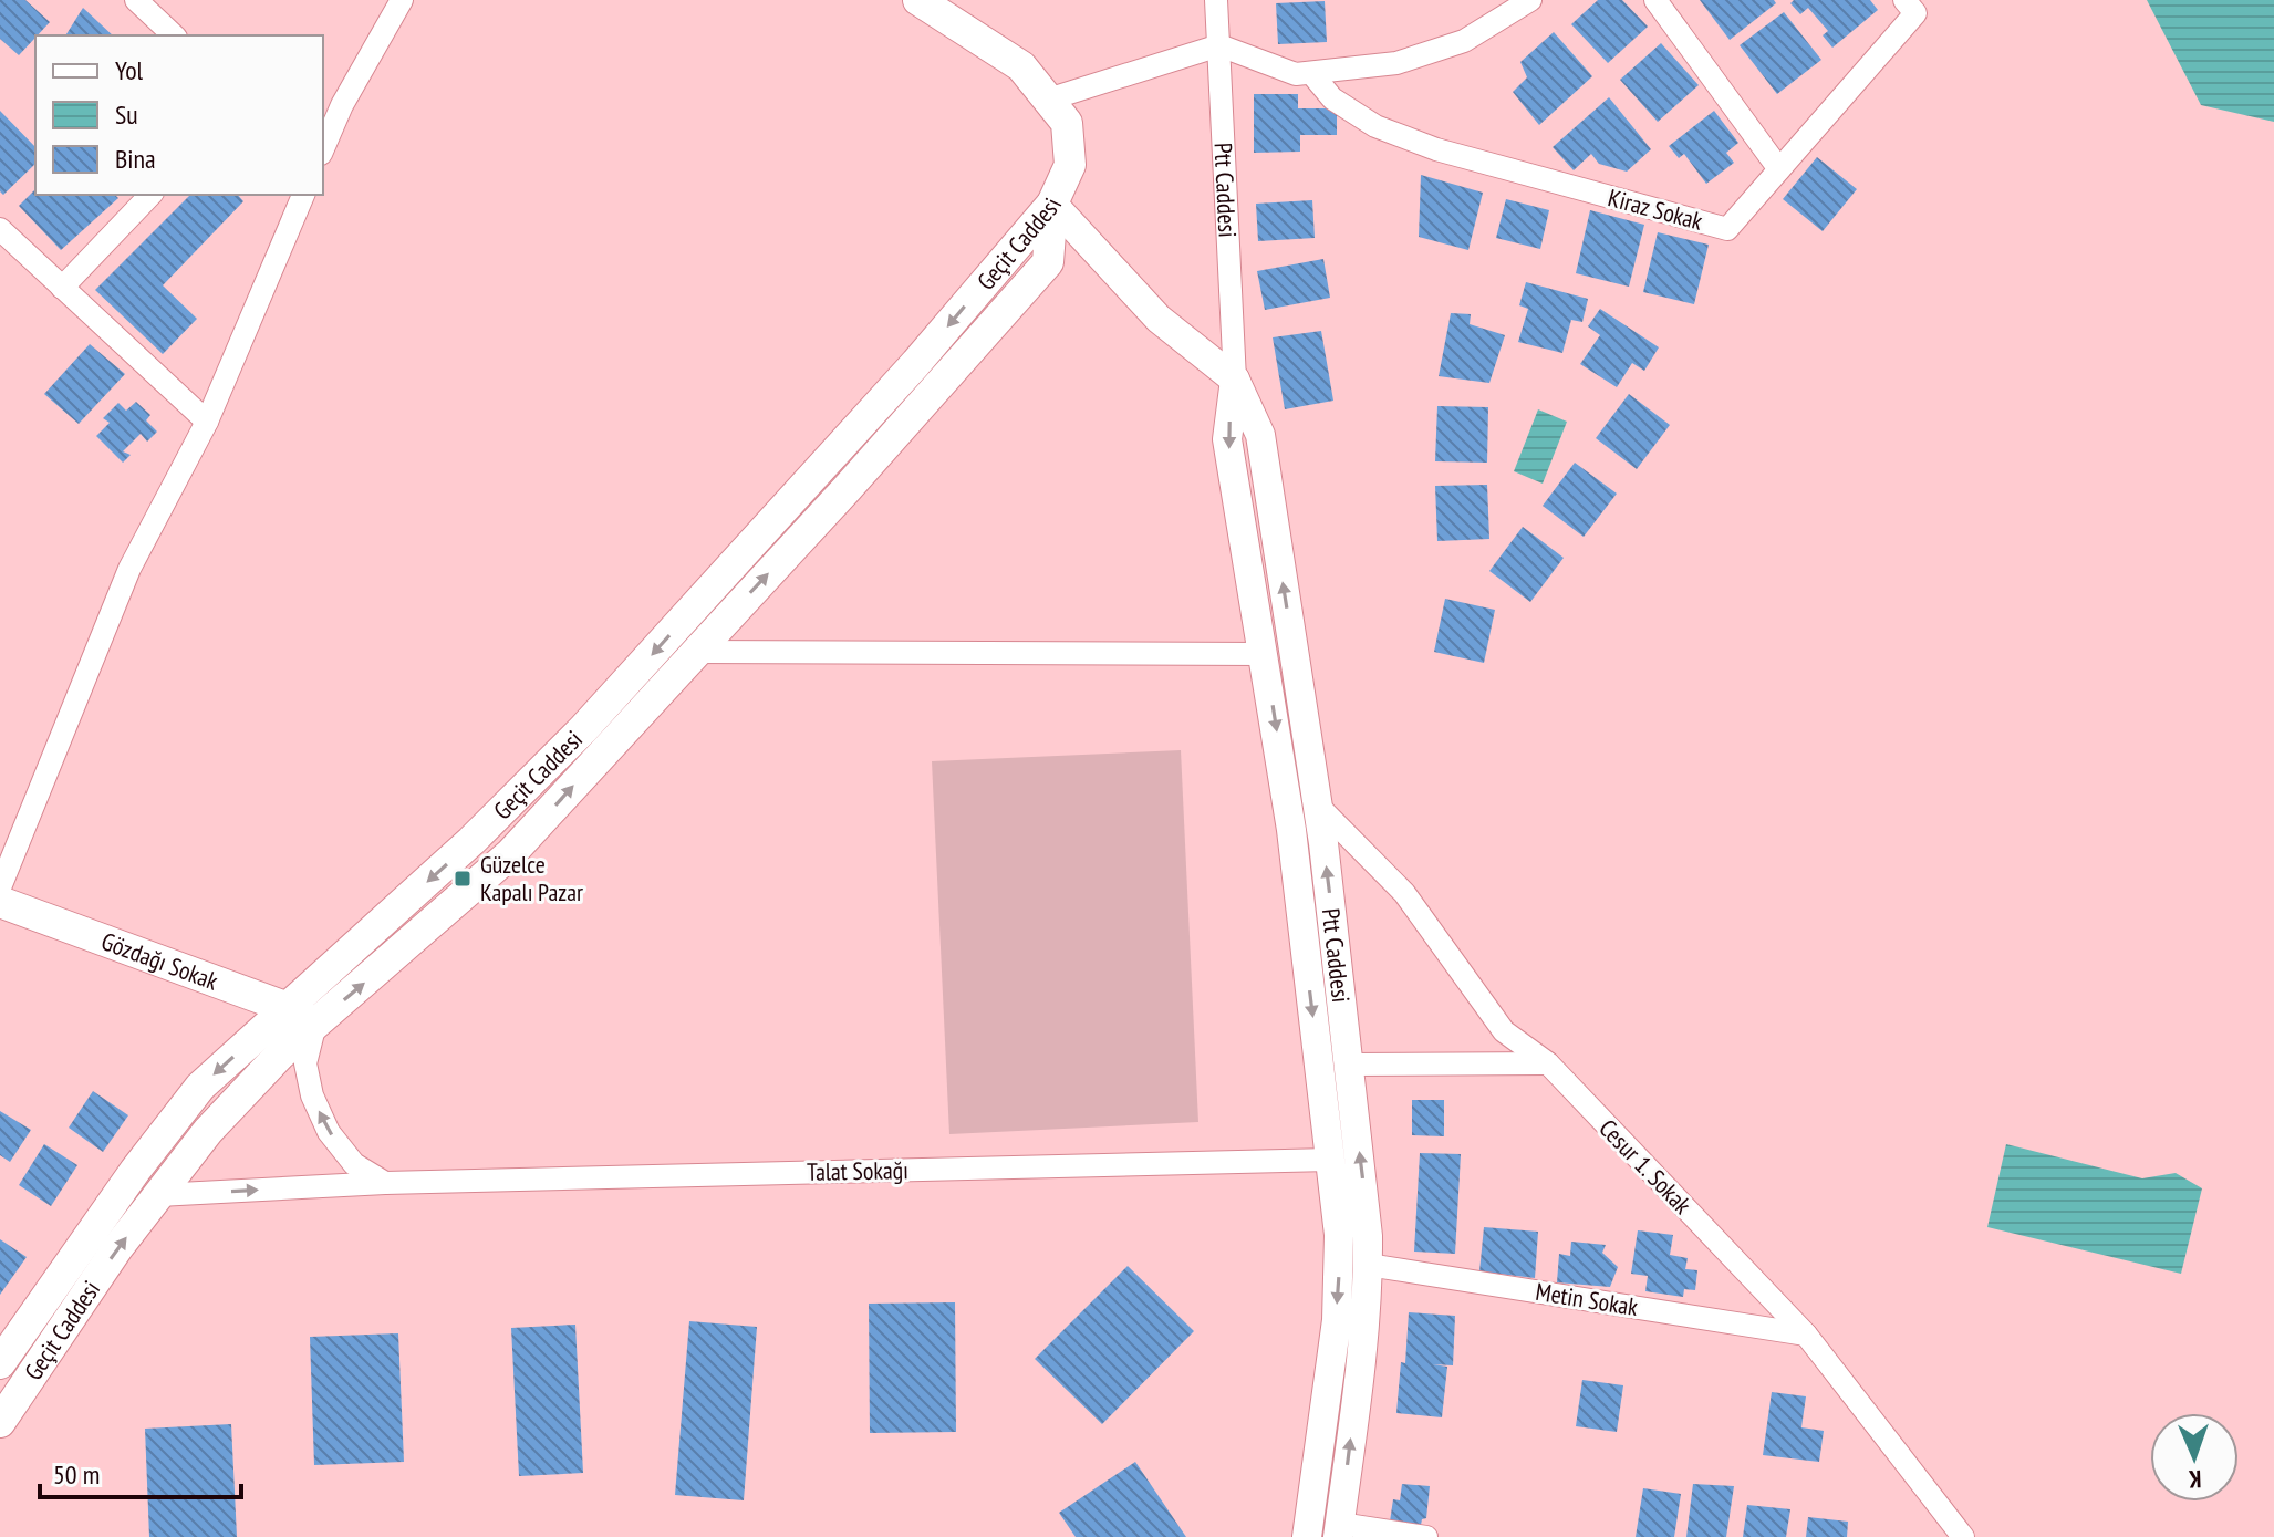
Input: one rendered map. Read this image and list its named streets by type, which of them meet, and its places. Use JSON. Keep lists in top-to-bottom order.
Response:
{
  "streets": {
    "main road": ["Geçit Caddesi", "Gözdağı Sokak"],
    "street": [
      "Ptt Caddesi",
      "Kiraz Sokak",
      "Cesur 1. Sokak",
      "Talat Sokağı",
      "Metin Sokak"
    ]
  },
  "crossings": [
    ["Ptt Caddesi", "Cesur 1. Sokak"],
    ["Ptt Caddesi", "Talat Sokağı"],
    ["Ptt Caddesi", "Metin Sokak"],
    ["Geçit Caddesi", "Gözdağı Sokak"],
    ["Geçit Caddesi", "Talat Sokağı"],
    ["Cesur 1. Sokak", "Metin Sokak"]
  ],
  "places": {
    "transit": ["Güzelce Kapalı Pazar"]
  },
  "legend": ["Yol", "Su", "Bina"],
  "scale_bar": "50 m",
  "north": "bottom"
}
